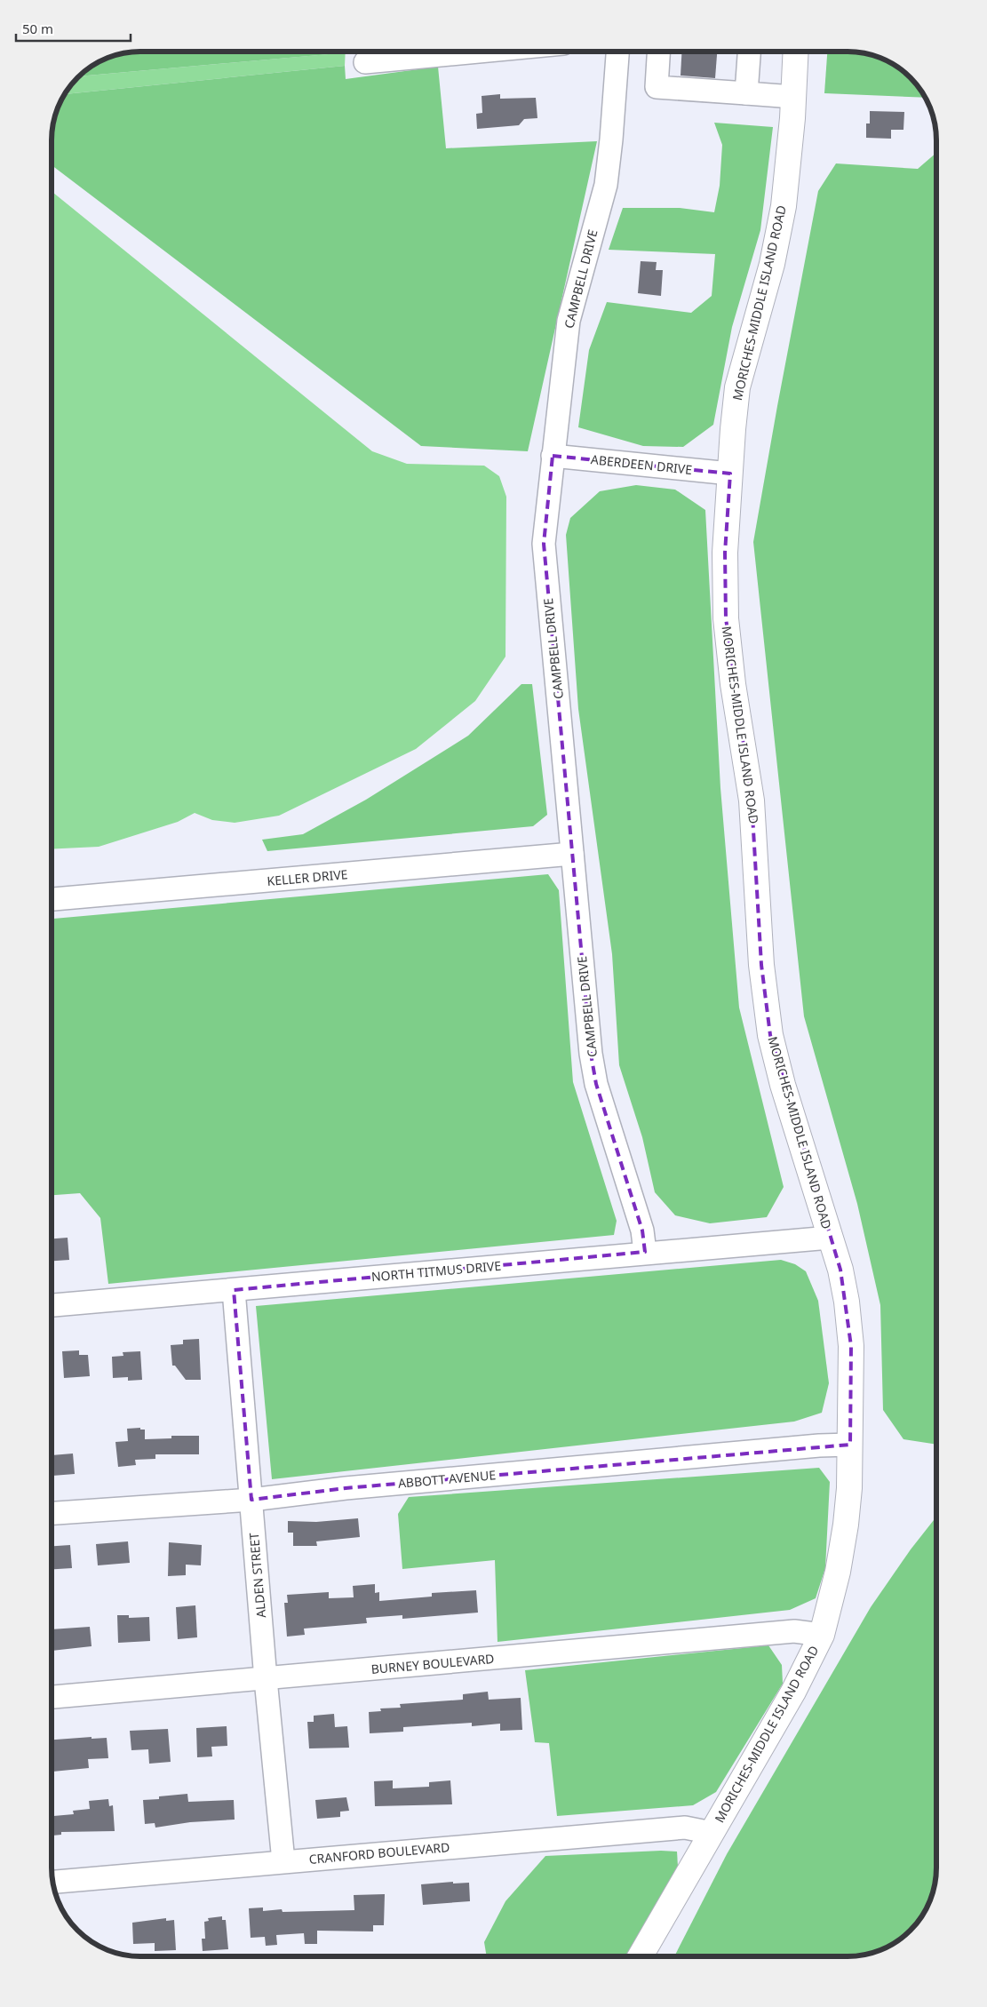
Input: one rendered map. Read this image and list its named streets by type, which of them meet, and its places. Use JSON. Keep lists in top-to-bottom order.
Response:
{
  "streets": {
    "main road": ["MORICHES-MIDDLE ISLAND ROAD"],
    "street": [
      "CAMPBELL DRIVE",
      "ABERDEEN DRIVE",
      "KELLER DRIVE",
      "NORTH TITMUS DRIVE",
      "ABBOTT AVENUE",
      "ALDEN STREET",
      "BURNEY BOULEVARD",
      "CRANFORD BOULEVARD"
    ]
  },
  "crossings": [
    ["CAMPBELL DRIVE", "ABERDEEN DRIVE"],
    ["CAMPBELL DRIVE", "KELLER DRIVE"],
    ["CAMPBELL DRIVE", "NORTH TITMUS DRIVE"],
    ["MORICHES-MIDDLE ISLAND ROAD", "ABERDEEN DRIVE"],
    ["MORICHES-MIDDLE ISLAND ROAD", "NORTH TITMUS DRIVE"],
    ["MORICHES-MIDDLE ISLAND ROAD", "ABBOTT AVENUE"],
    ["MORICHES-MIDDLE ISLAND ROAD", "BURNEY BOULEVARD"],
    ["MORICHES-MIDDLE ISLAND ROAD", "CRANFORD BOULEVARD"],
    ["NORTH TITMUS DRIVE", "ALDEN STREET"],
    ["ABBOTT AVENUE", "ALDEN STREET"],
    ["ALDEN STREET", "BURNEY BOULEVARD"],
    ["ALDEN STREET", "CRANFORD BOULEVARD"]
  ],
  "scale_bar": "50 m"
}
